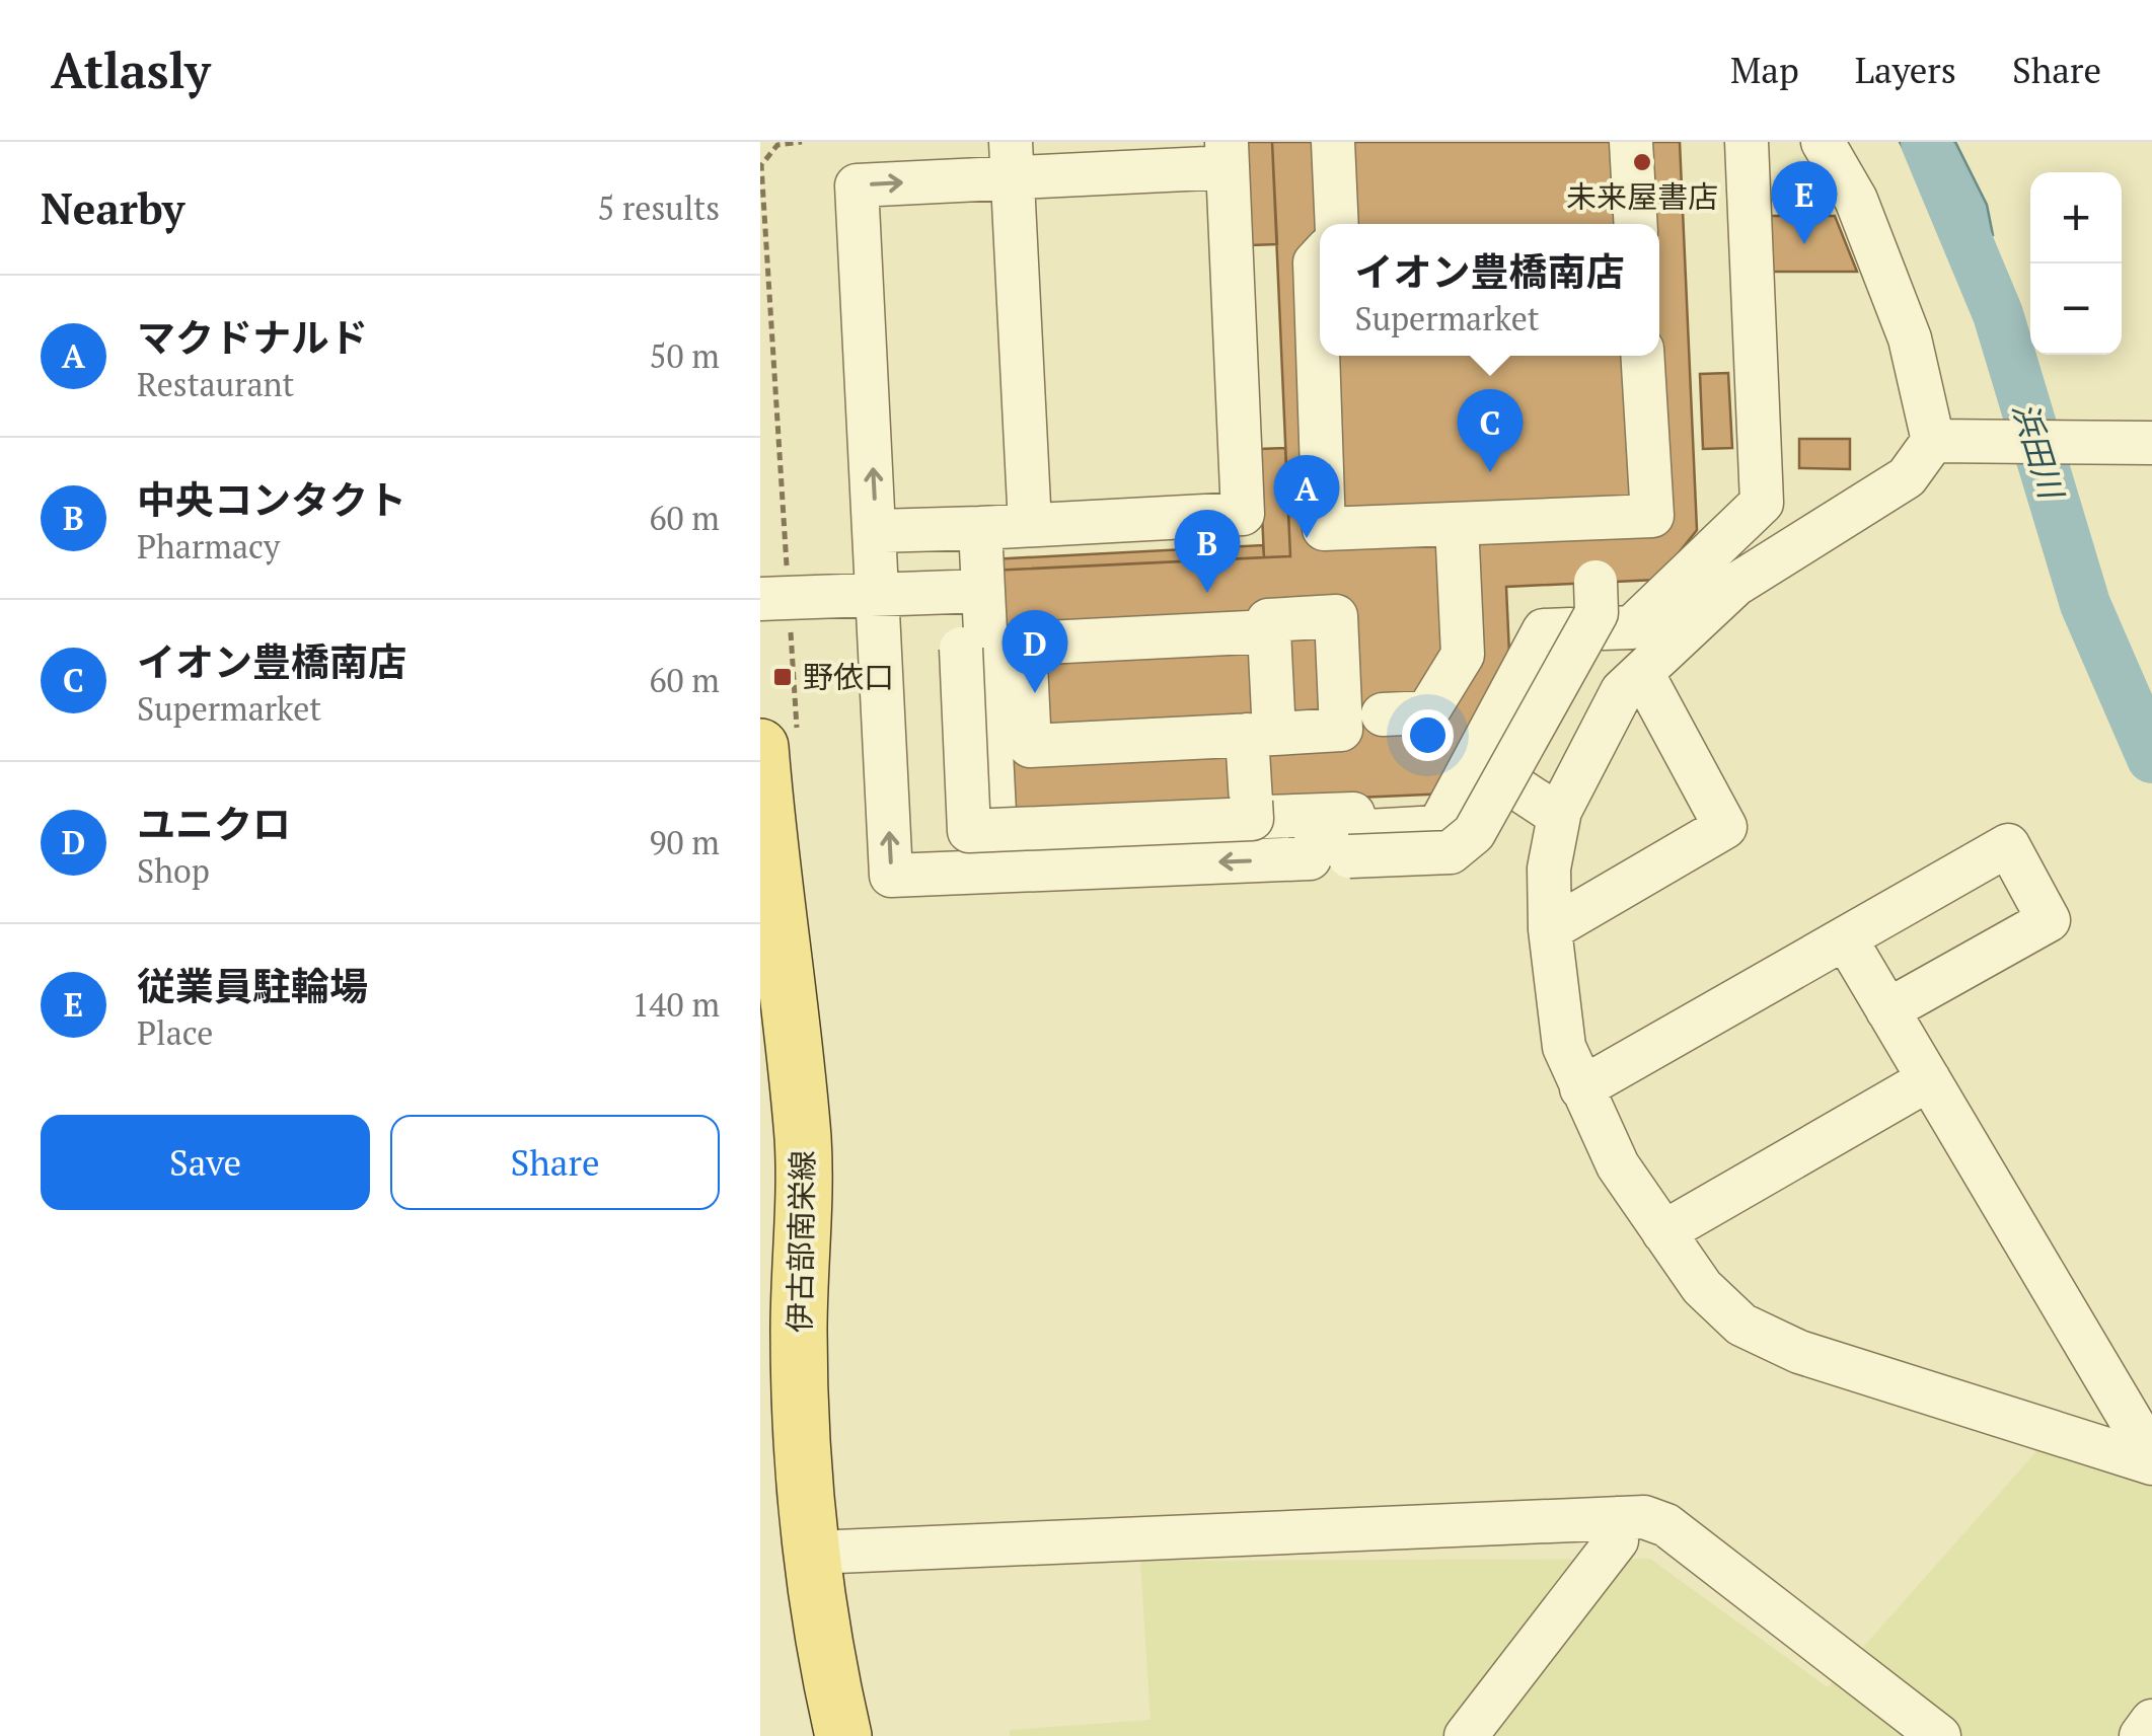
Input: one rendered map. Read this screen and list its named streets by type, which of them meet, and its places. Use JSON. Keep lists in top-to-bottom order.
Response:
{
  "streets": {
    "main road": ["伊古部南栄線"]
  },
  "water": ["浜田川"],
  "places": {
    "other": ["未来屋書店"],
    "transit": ["野依口"]
  },
  "page": {
    "header": "Atlasly",
    "nav": ["Map", "Layers", "Share"],
    "heading": ["Nearby", "5 results"],
    "pins": [
      "E",
      "C",
      "A",
      "B",
      "D"
    ],
    "map_buttons": ["+", "−"],
    "popup": ["イオン豊橋南店", "Supermarket"],
    "list": [
      {
        "mark": "A",
        "name": "マクドナルド",
        "note": "Restaurant",
        "value": "50 m"
      },
      {
        "mark": "B",
        "name": "中央コンタクト",
        "note": "Pharmacy",
        "value": "60 m"
      },
      {
        "mark": "C",
        "name": "イオン豊橋南店",
        "note": "Supermarket",
        "value": "60 m"
      },
      {
        "mark": "D",
        "name": "ユニクロ",
        "note": "Shop",
        "value": "90 m"
      },
      {
        "mark": "E",
        "name": "従業員駐輪場",
        "note": "Place",
        "value": "140 m"
      }
    ],
    "buttons": ["Save", "Share"]
  }
}
